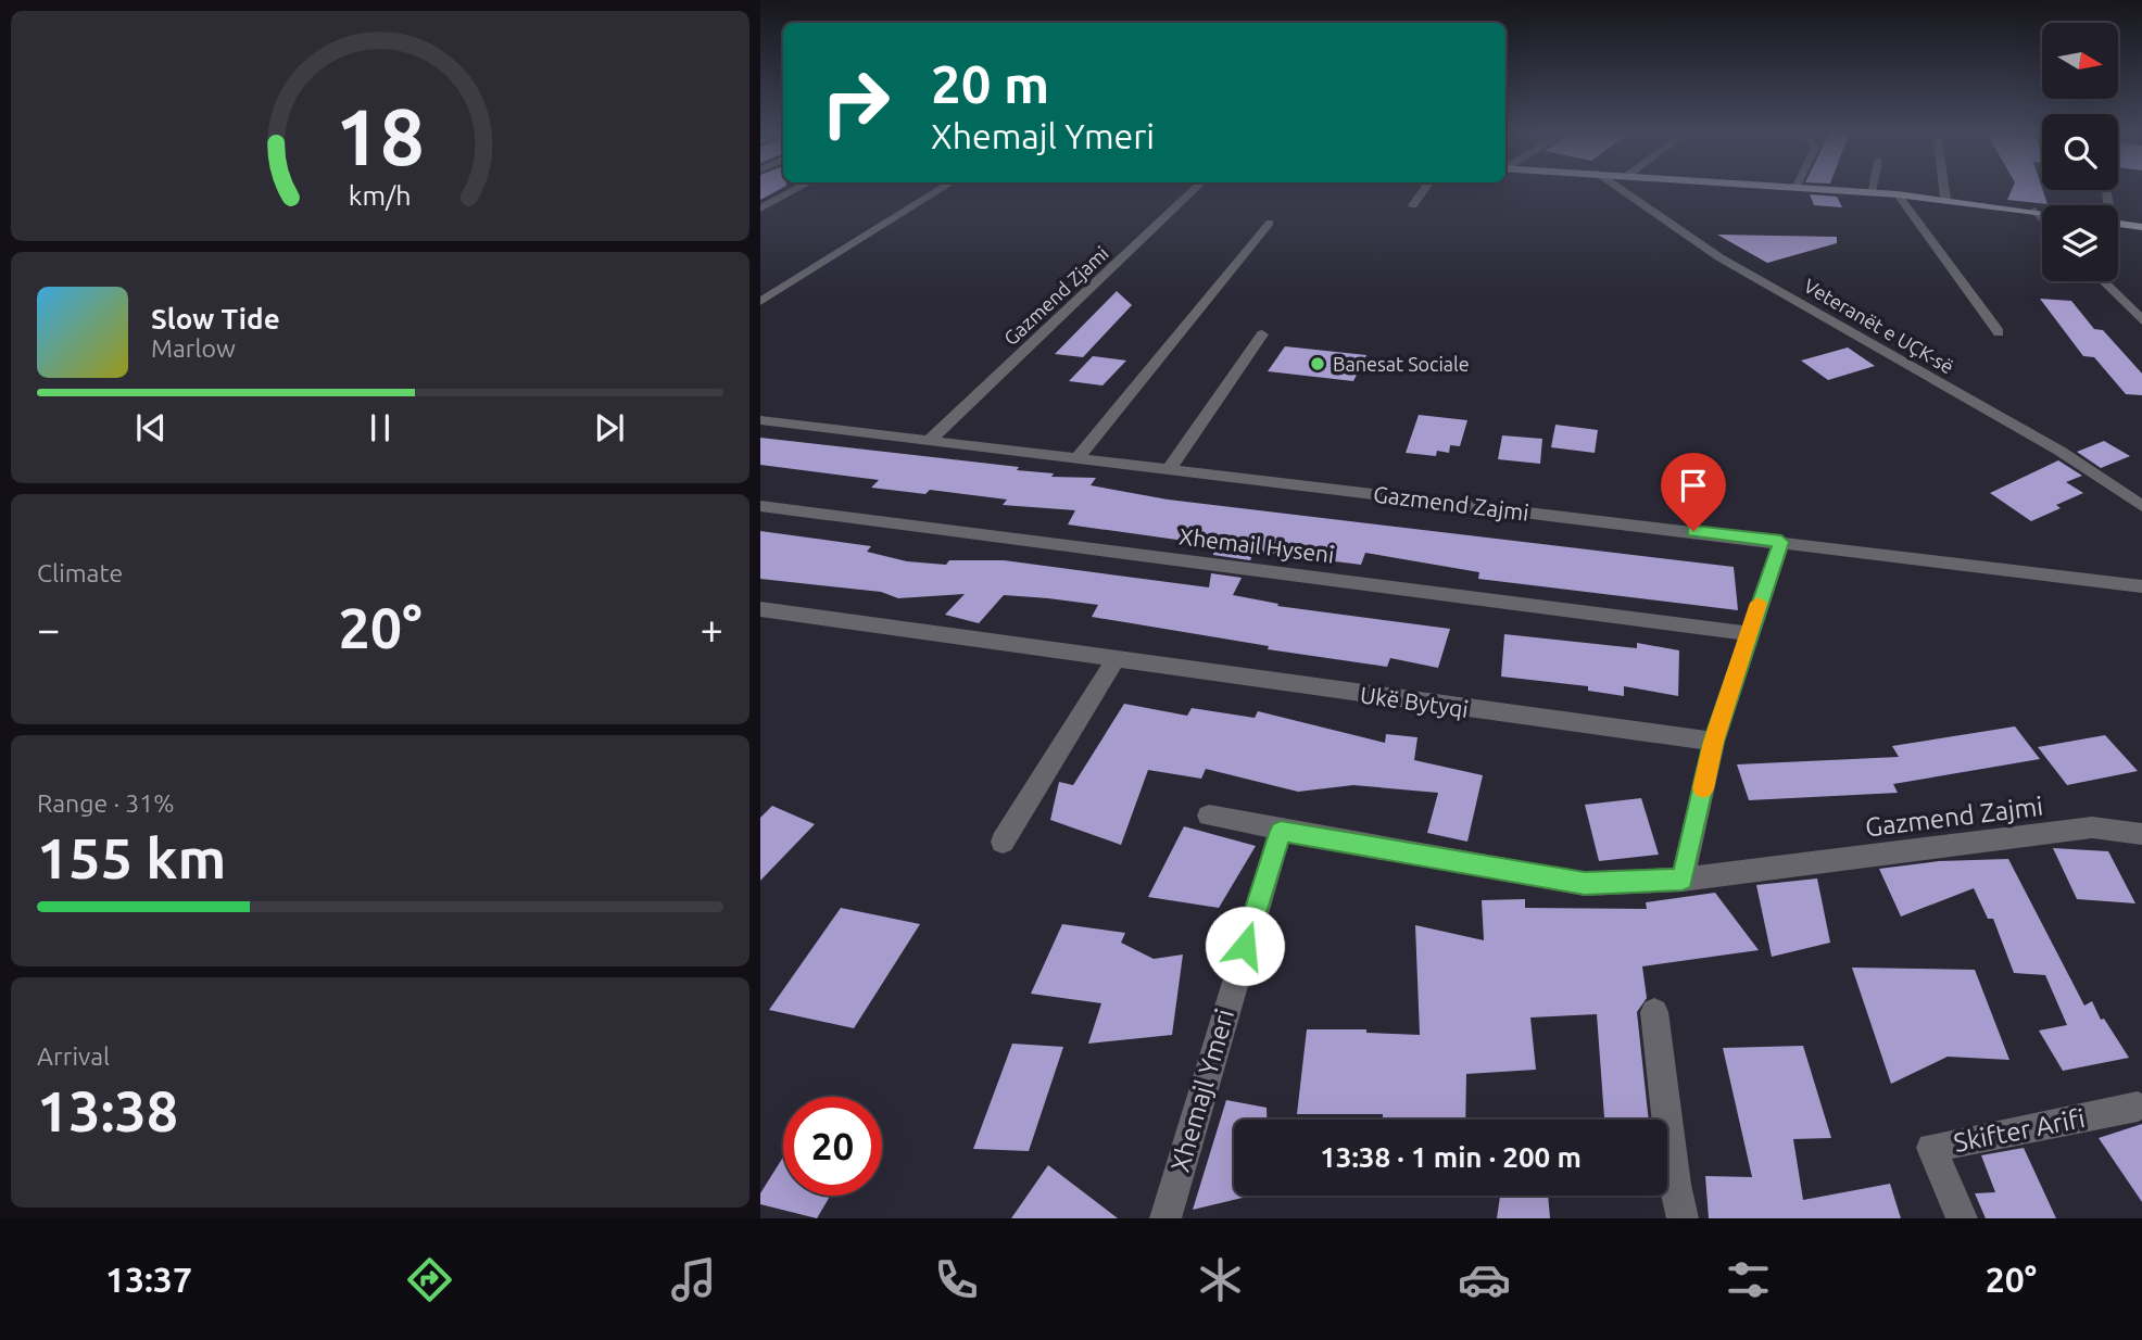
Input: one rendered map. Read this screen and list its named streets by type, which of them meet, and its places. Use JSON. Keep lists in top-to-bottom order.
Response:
{
  "streets": {
    "street": [
      "Gazmend Zjami",
      "Veteranët e UÇK-së",
      "Gazmend Zajmi",
      "Xhemail Hyseni",
      "Ukë Bytyqi",
      "Xhemajl Ymeri",
      "Skifter Arifi"
    ]
  },
  "crossings": [
    ["Gazmend Zjami", "Gazmend Zajmi"]
  ],
  "places": ["Banesat Sociale"],
  "north": "right",
  "page": {
    "turn": ["20 m", "Xhemajl Ymeri"],
    "song": ["Slow Tide", "Marlow"],
    "tile": [
      "Climate",
      ["Range · 31%", "155 km"],
      ["Arrival", "13:38"]
    ],
    "heat": ["−", "20°", "+"],
    "limit": "20",
    "trip": "13:38 · 1 min · 200 m",
    "tabs": ["13:37", "20°"],
    "gauge": ["18", "km/h"]
  }
}
